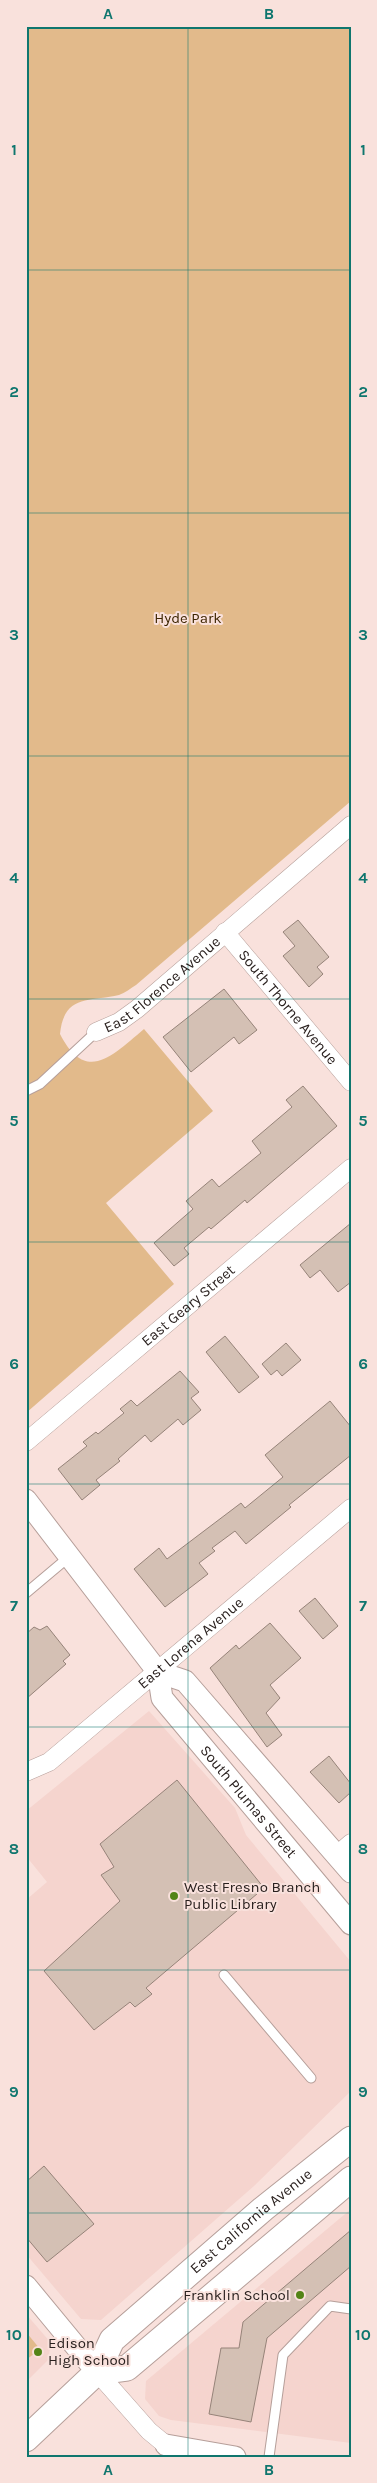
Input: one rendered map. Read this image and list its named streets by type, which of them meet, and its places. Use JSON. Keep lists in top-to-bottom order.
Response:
{
  "streets": {
    "main road": ["East California Avenue"],
    "street": [
      "East Florence Avenue",
      "South Thorne Avenue",
      "East Geary Street",
      "East Lorena Avenue",
      "South Plumas Street"
    ]
  },
  "crossings": [
    ["East Florence Avenue", "South Thorne Avenue"],
    ["East Lorena Avenue", "South Plumas Street"]
  ],
  "parks": ["Hyde Park"],
  "places": ["West Fresno Branch Public Library", "Franklin School", "Edison High School"],
  "grid": {
    "columns": ["A", "B"],
    "rows": [
      "1",
      "2",
      "3",
      "4",
      "5",
      "6",
      "7",
      "8",
      "9",
      "10"
    ]
  }
}
